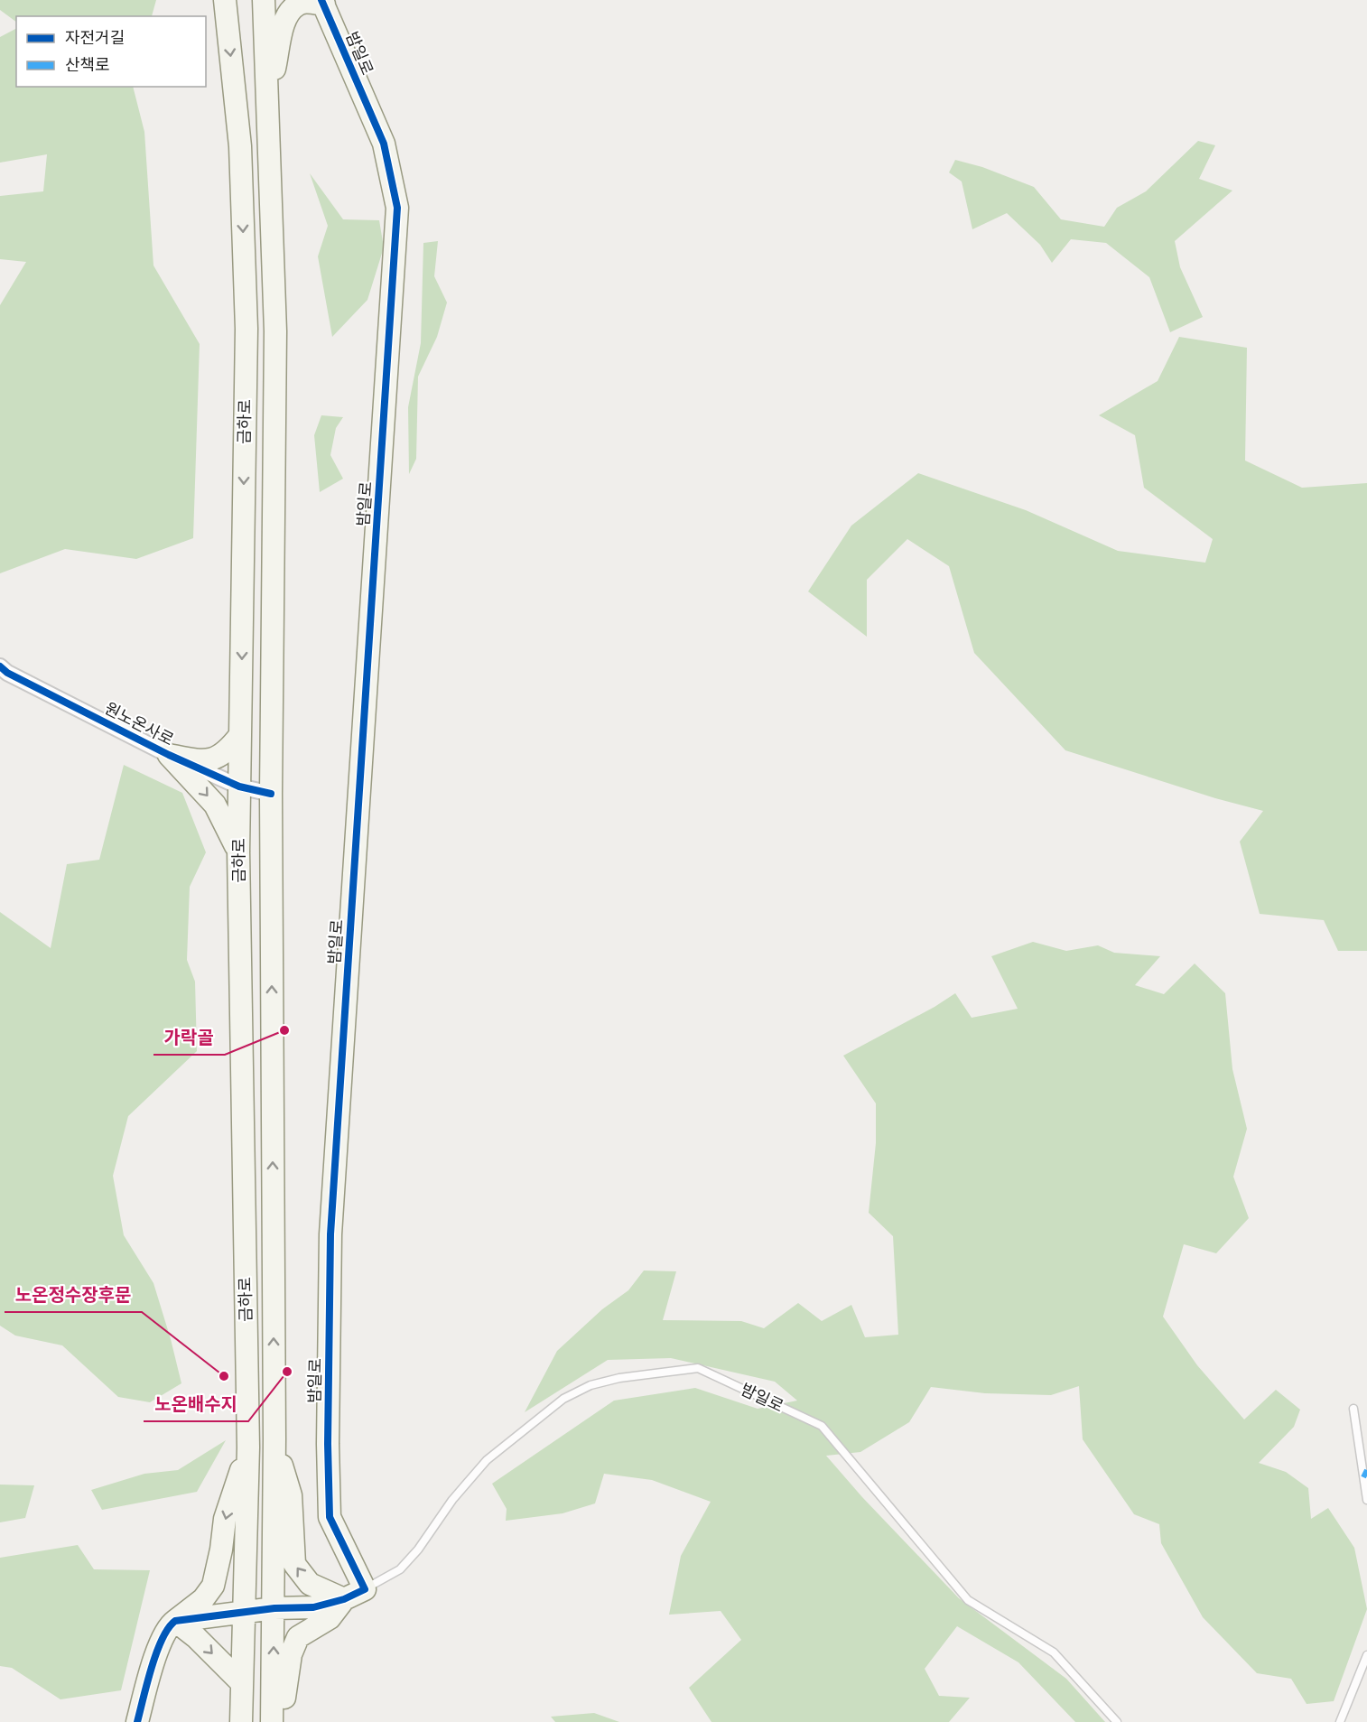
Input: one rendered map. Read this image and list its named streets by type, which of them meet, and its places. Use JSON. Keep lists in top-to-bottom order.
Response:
{
  "streets": {
    "main road": ["밤일로", "금하로"],
    "street": ["원노온사로"]
  },
  "crossings": [
    ["밤일로", "금하로"],
    ["금하로", "원노온사로"]
  ],
  "places": ["가락골", "노온배수지", "노온정수장후문"],
  "legend": ["자전거길", "산책로"]
}
